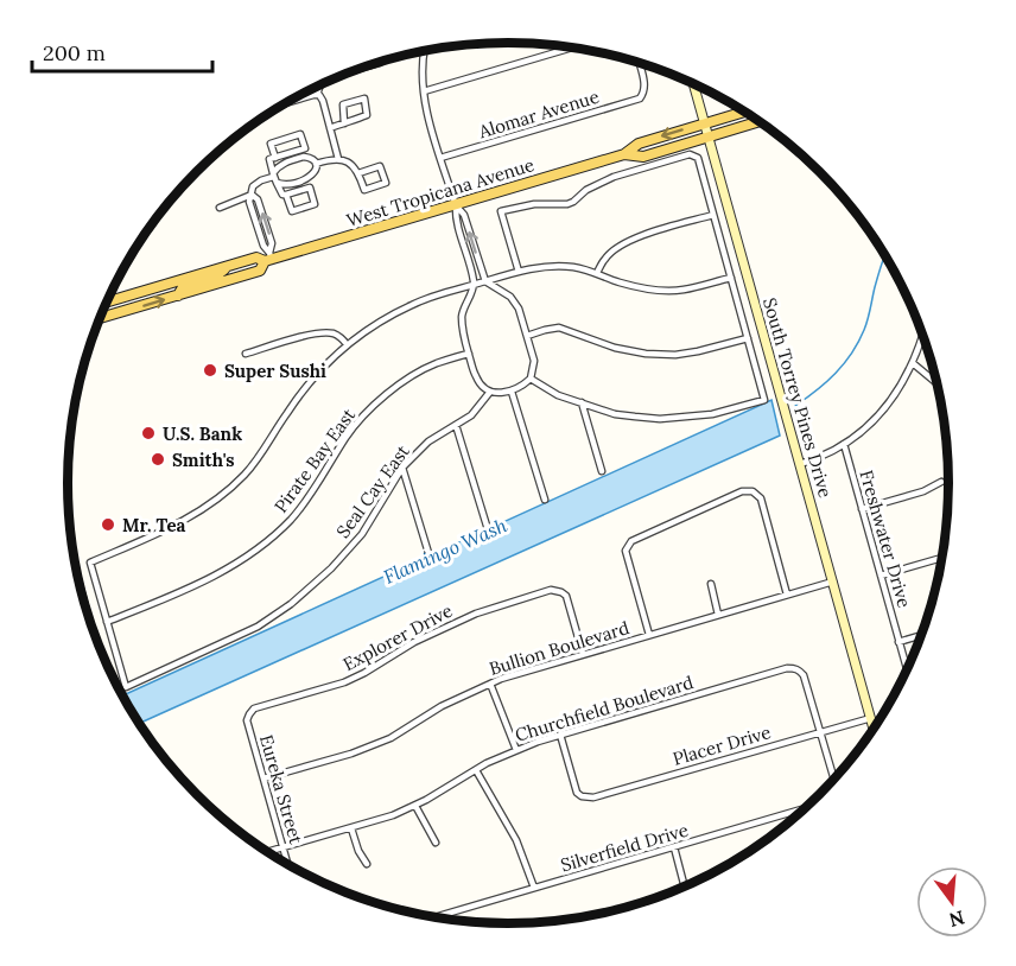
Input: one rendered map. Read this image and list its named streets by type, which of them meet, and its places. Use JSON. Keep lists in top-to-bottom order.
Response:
{
  "streets": {
    "main road": ["West Tropicana Avenue", "South Torrey Pines Drive"],
    "street": [
      "Alomar Avenue",
      "Pirate Bay East",
      "Seal Cay East",
      "Freshwater Drive",
      "Explorer Drive",
      "Bullion Boulevard",
      "Churchfield Boulevard",
      "Placer Drive",
      "Eureka Street",
      "Silverfield Drive"
    ]
  },
  "crossings": [
    ["West Tropicana Avenue", "South Torrey Pines Drive"],
    ["South Torrey Pines Drive", "Bullion Boulevard"],
    ["South Torrey Pines Drive", "Placer Drive"],
    ["Pirate Bay East", "Seal Cay East"],
    ["Explorer Drive", "Bullion Boulevard"],
    ["Explorer Drive", "Eureka Street"],
    ["Bullion Boulevard", "Eureka Street"],
    ["Churchfield Boulevard", "Placer Drive"],
    ["Churchfield Boulevard", "Eureka Street"]
  ],
  "water": ["Flamingo Wash"],
  "places": [
    "Super Sushi",
    "U.S. Bank",
    "Smith's",
    "Mr. Tea"
  ],
  "scale_bar": "200 m",
  "north": "bottom"
}
